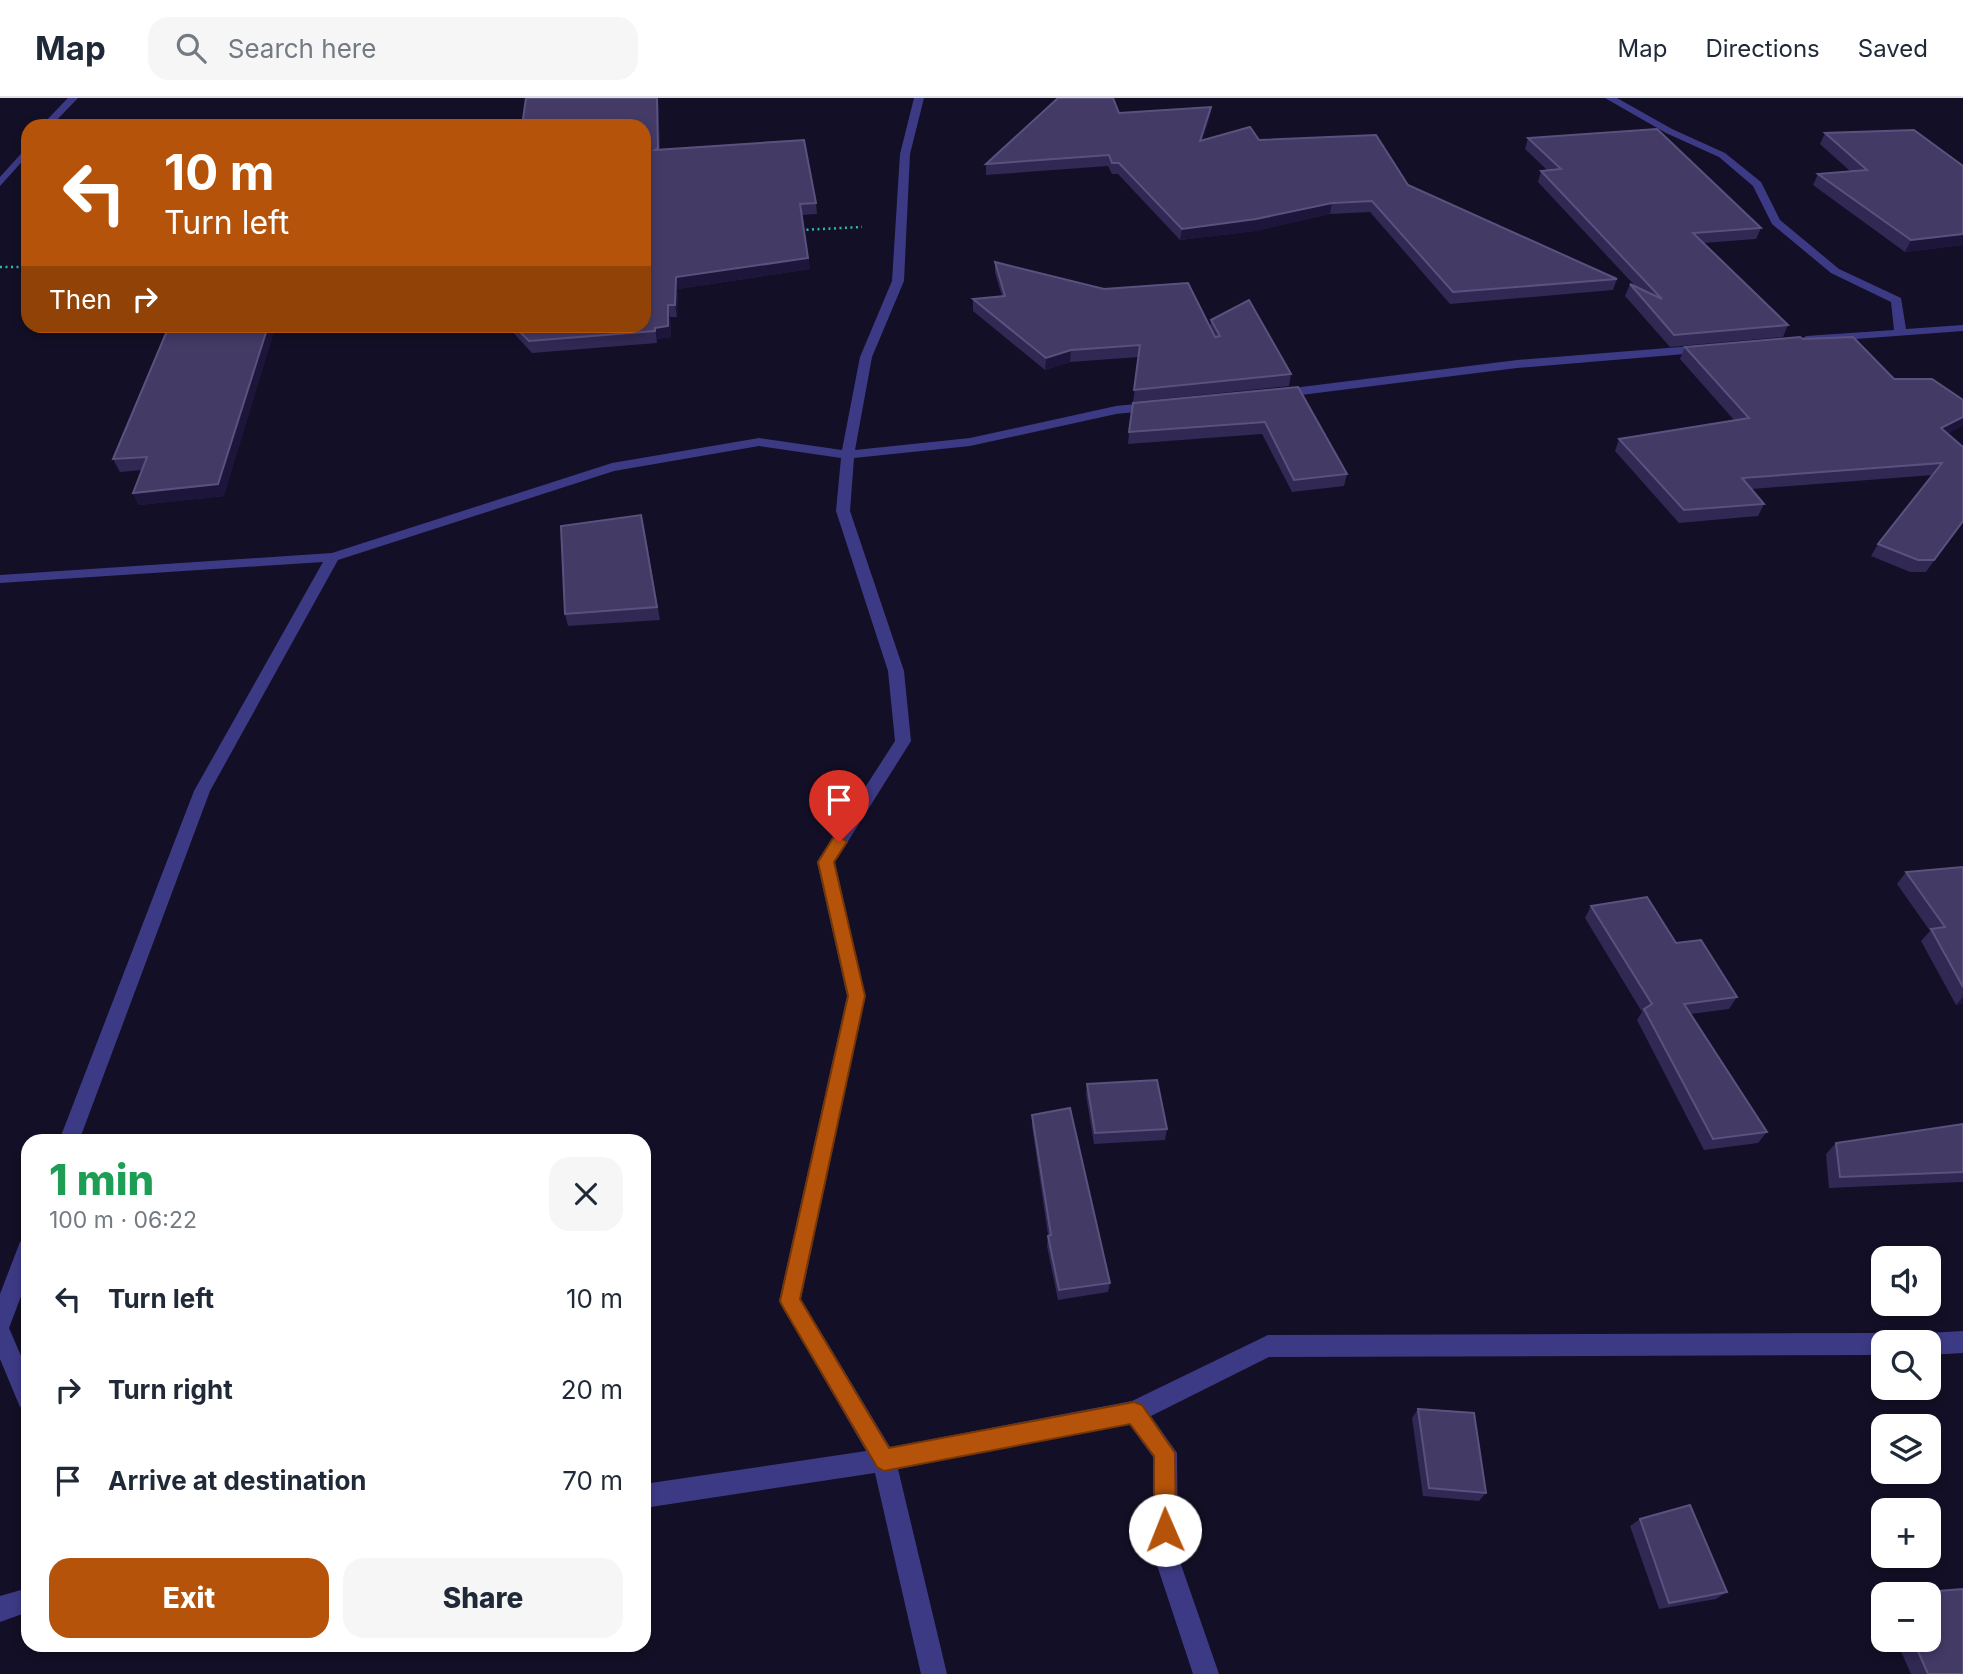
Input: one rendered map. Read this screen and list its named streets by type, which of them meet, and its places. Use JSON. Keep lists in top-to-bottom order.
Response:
{
  "page": {
    "header": "Map",
    "search": "Search here",
    "nav": ["Map", "Directions", "Saved"],
    "turn": ["10 m", "Turn left"],
    "then": "Then",
    "heading": ["1 min", "100 m · 06:22"],
    "map_buttons": ["+", "−"],
    "list": [
      {
        "name": "Turn left",
        "value": "10 m"
      },
      {
        "name": "Turn right",
        "value": "20 m"
      },
      {
        "name": "Arrive at destination",
        "value": "70 m"
      }
    ],
    "buttons": ["Exit", "Share"]
  }
}
